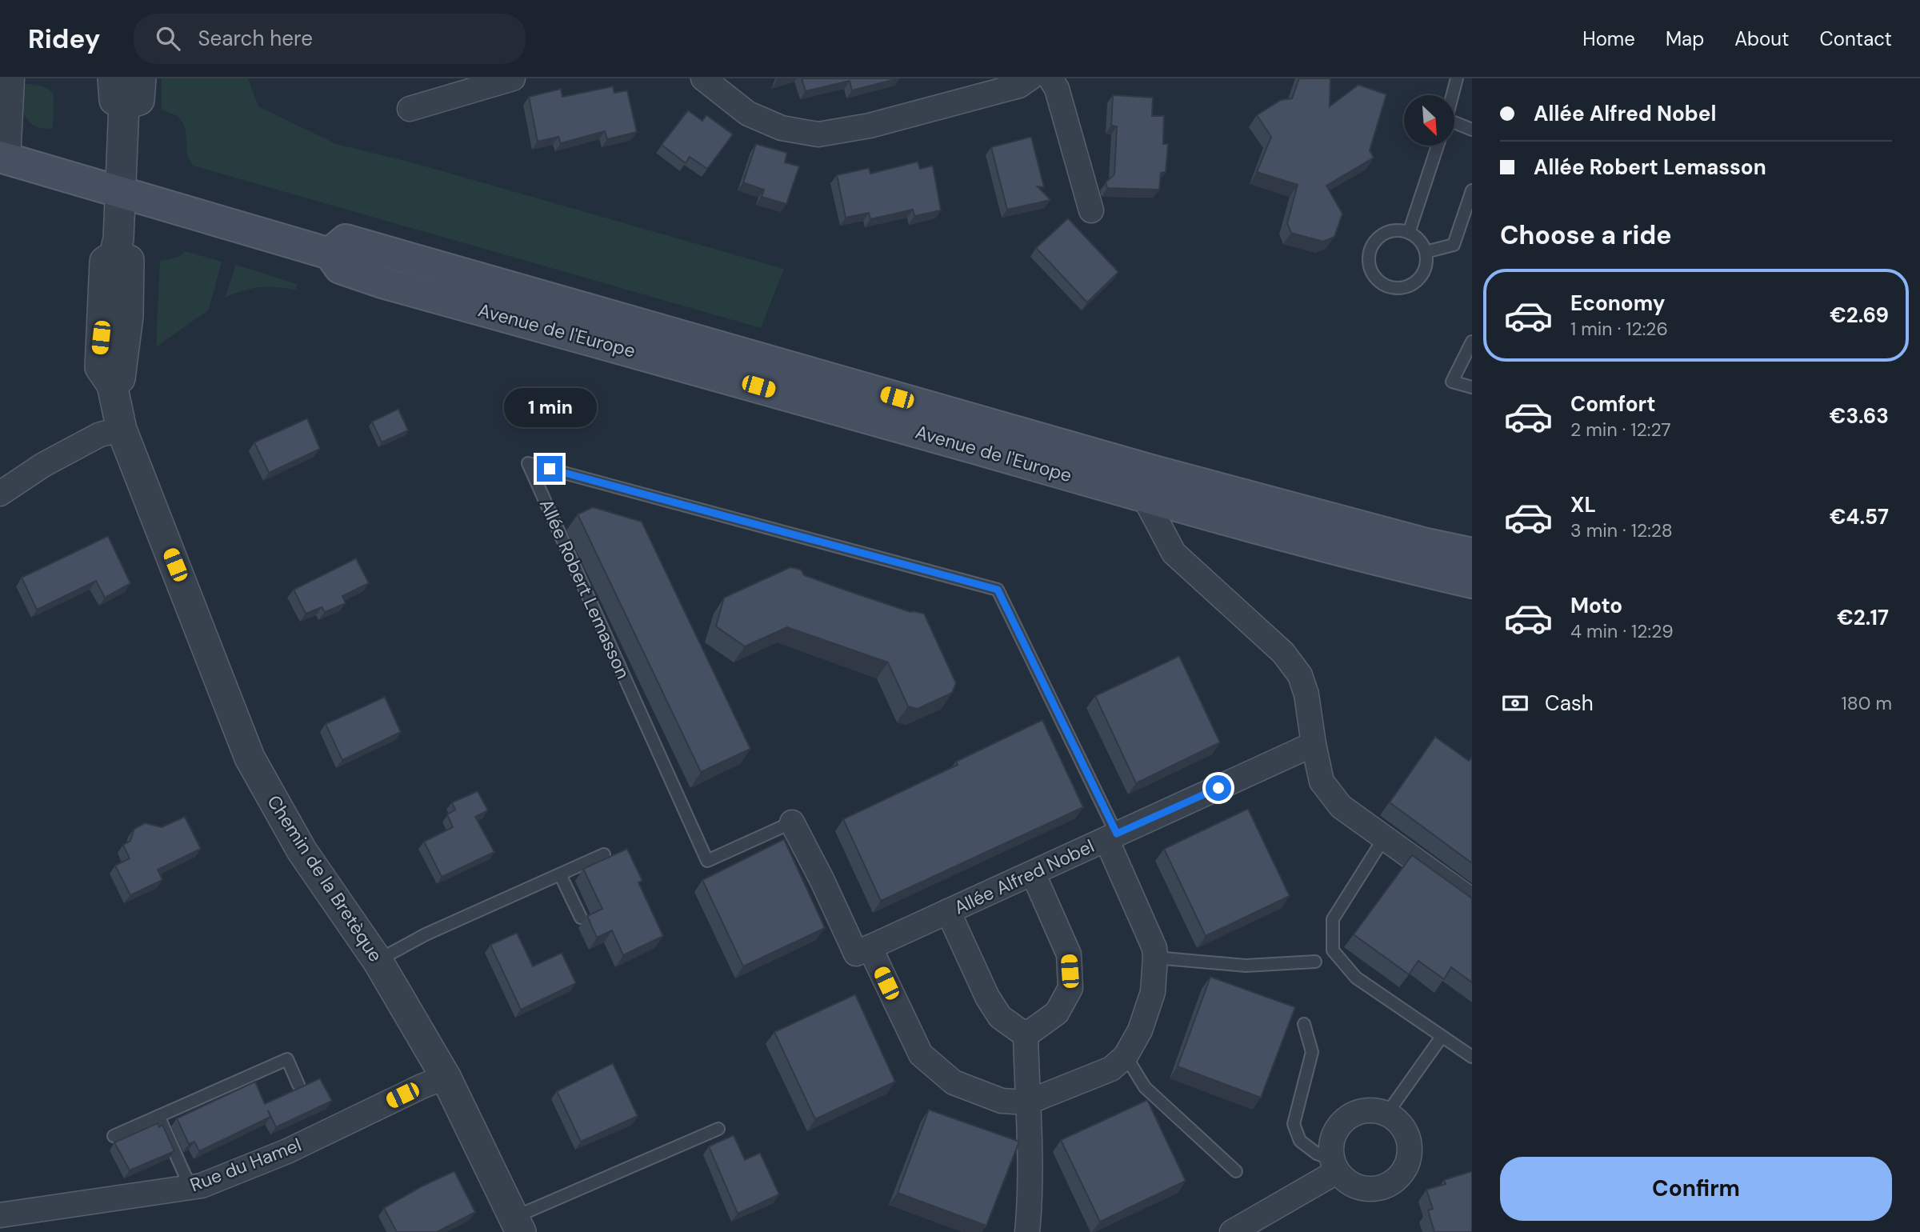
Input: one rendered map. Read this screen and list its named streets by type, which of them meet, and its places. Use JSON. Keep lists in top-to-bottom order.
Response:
{
  "streets": {
    "main road": ["Avenue de l'Europe"],
    "street": ["Allée Alfred Nobel", "Chemin de la Bretèque", "Rue du Hamel"],
    "lane": ["Allée Robert Lemasson"]
  },
  "crossings": [
    ["Avenue de l'Europe", "Chemin de la Bretèque"],
    ["Allée Robert Lemasson", "Allée Alfred Nobel"],
    ["Chemin de la Bretèque", "Rue du Hamel"]
  ],
  "north": "bottom right",
  "page": {
    "header": "Ridey",
    "search": "Search here",
    "nav": [
      "Home",
      "Map",
      "About",
      "Contact"
    ],
    "banner": ["Allée Alfred Nobel", "Allée Robert Lemasson"],
    "heading": "Choose a ride",
    "list": [
      {
        "name": "Economy",
        "note": "1 min · 12:26",
        "value": "€2.69"
      },
      {
        "name": "Comfort",
        "note": "2 min · 12:27",
        "value": "€3.63"
      },
      {
        "name": "XL",
        "note": "3 min · 12:28",
        "value": "€4.57"
      },
      {
        "name": "Moto",
        "note": "4 min · 12:29",
        "value": "€2.17"
      }
    ],
    "bubble": "1 min",
    "pay": ["Cash", "180 m"],
    "buttons": "Confirm"
  }
}
